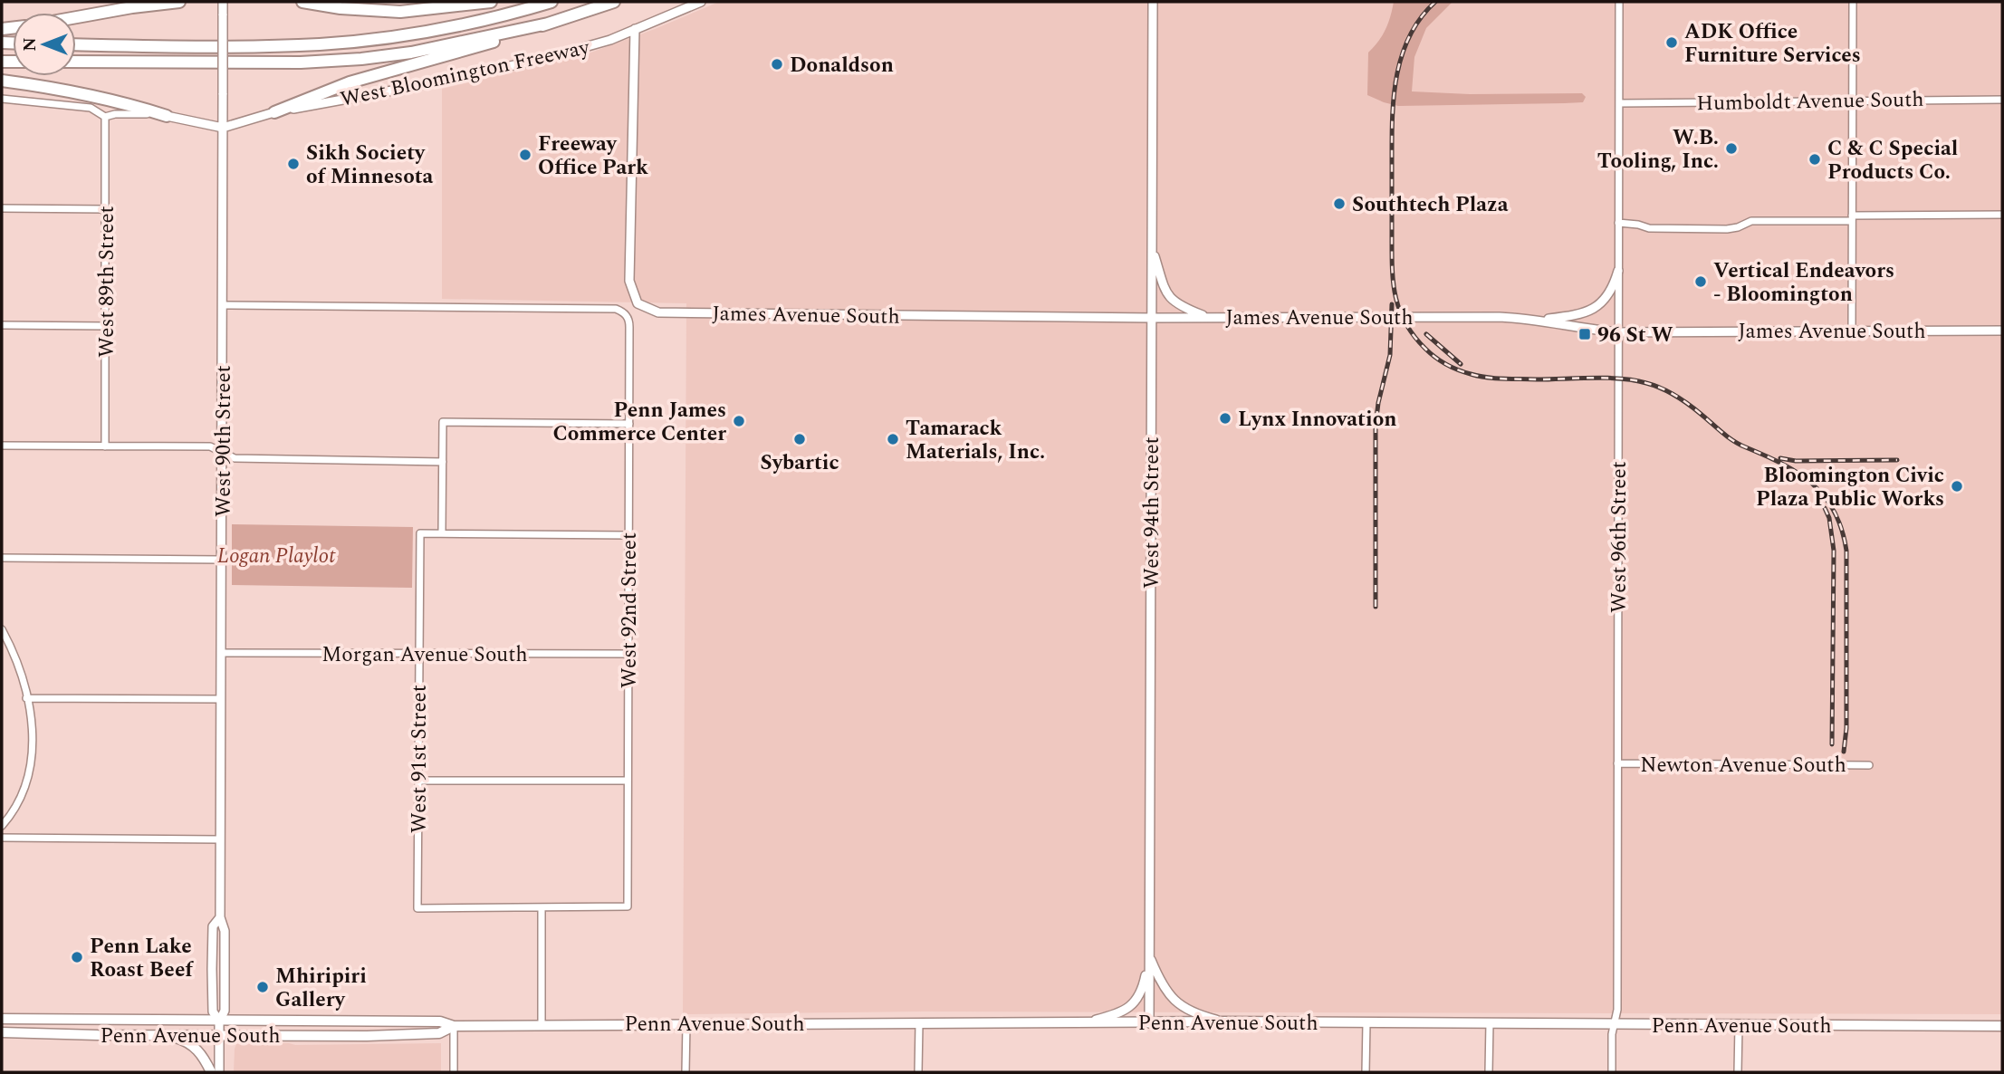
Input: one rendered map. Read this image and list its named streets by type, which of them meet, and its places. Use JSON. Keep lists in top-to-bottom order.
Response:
{
  "streets": {
    "main road": ["Penn Avenue South"],
    "street": [
      "West Bloomington Freeway",
      "Humboldt Avenue South",
      "West 89th Street",
      "James Avenue South",
      "West 90th Street",
      "West 94th Street",
      "West 96th Street",
      "West 92nd Street",
      "Morgan Avenue South",
      "West 91st Street",
      "Newton Avenue South"
    ]
  },
  "crossings": [
    ["West Bloomington Freeway", "James Avenue South"],
    ["West Bloomington Freeway", "West 90th Street"],
    ["Humboldt Avenue South", "West 96th Street"],
    ["James Avenue South", "West 94th Street"],
    ["James Avenue South", "West 96th Street"],
    ["West 90th Street", "West 92nd Street"],
    ["West 90th Street", "Morgan Avenue South"],
    ["West 90th Street", "Penn Avenue South"],
    ["West 94th Street", "Penn Avenue South"],
    ["West 96th Street", "Newton Avenue South"],
    ["West 96th Street", "Penn Avenue South"],
    ["West 92nd Street", "Morgan Avenue South"],
    ["West 92nd Street", "West 91st Street"],
    ["Morgan Avenue South", "West 91st Street"]
  ],
  "parks": ["Logan Playlot"],
  "places": {
    "other": [
      "ADK Office Furniture Services",
      "Donaldson",
      "W.B. Tooling, Inc.",
      "Freeway Office Park",
      "C & C Special Products Co.",
      "Sikh Society of Minnesota",
      "Southtech Plaza",
      "Vertical Endeavors - Bloomington",
      "Lynx Innovation",
      "Penn James Commerce Center",
      "Sybartic",
      "Tamarack Materials, Inc.",
      "Bloomington Civic Plaza Public Works",
      "Penn Lake Roast Beef",
      "Mhiripiri Gallery"
    ],
    "transit": ["96 St W"]
  },
  "north": "left"
}
